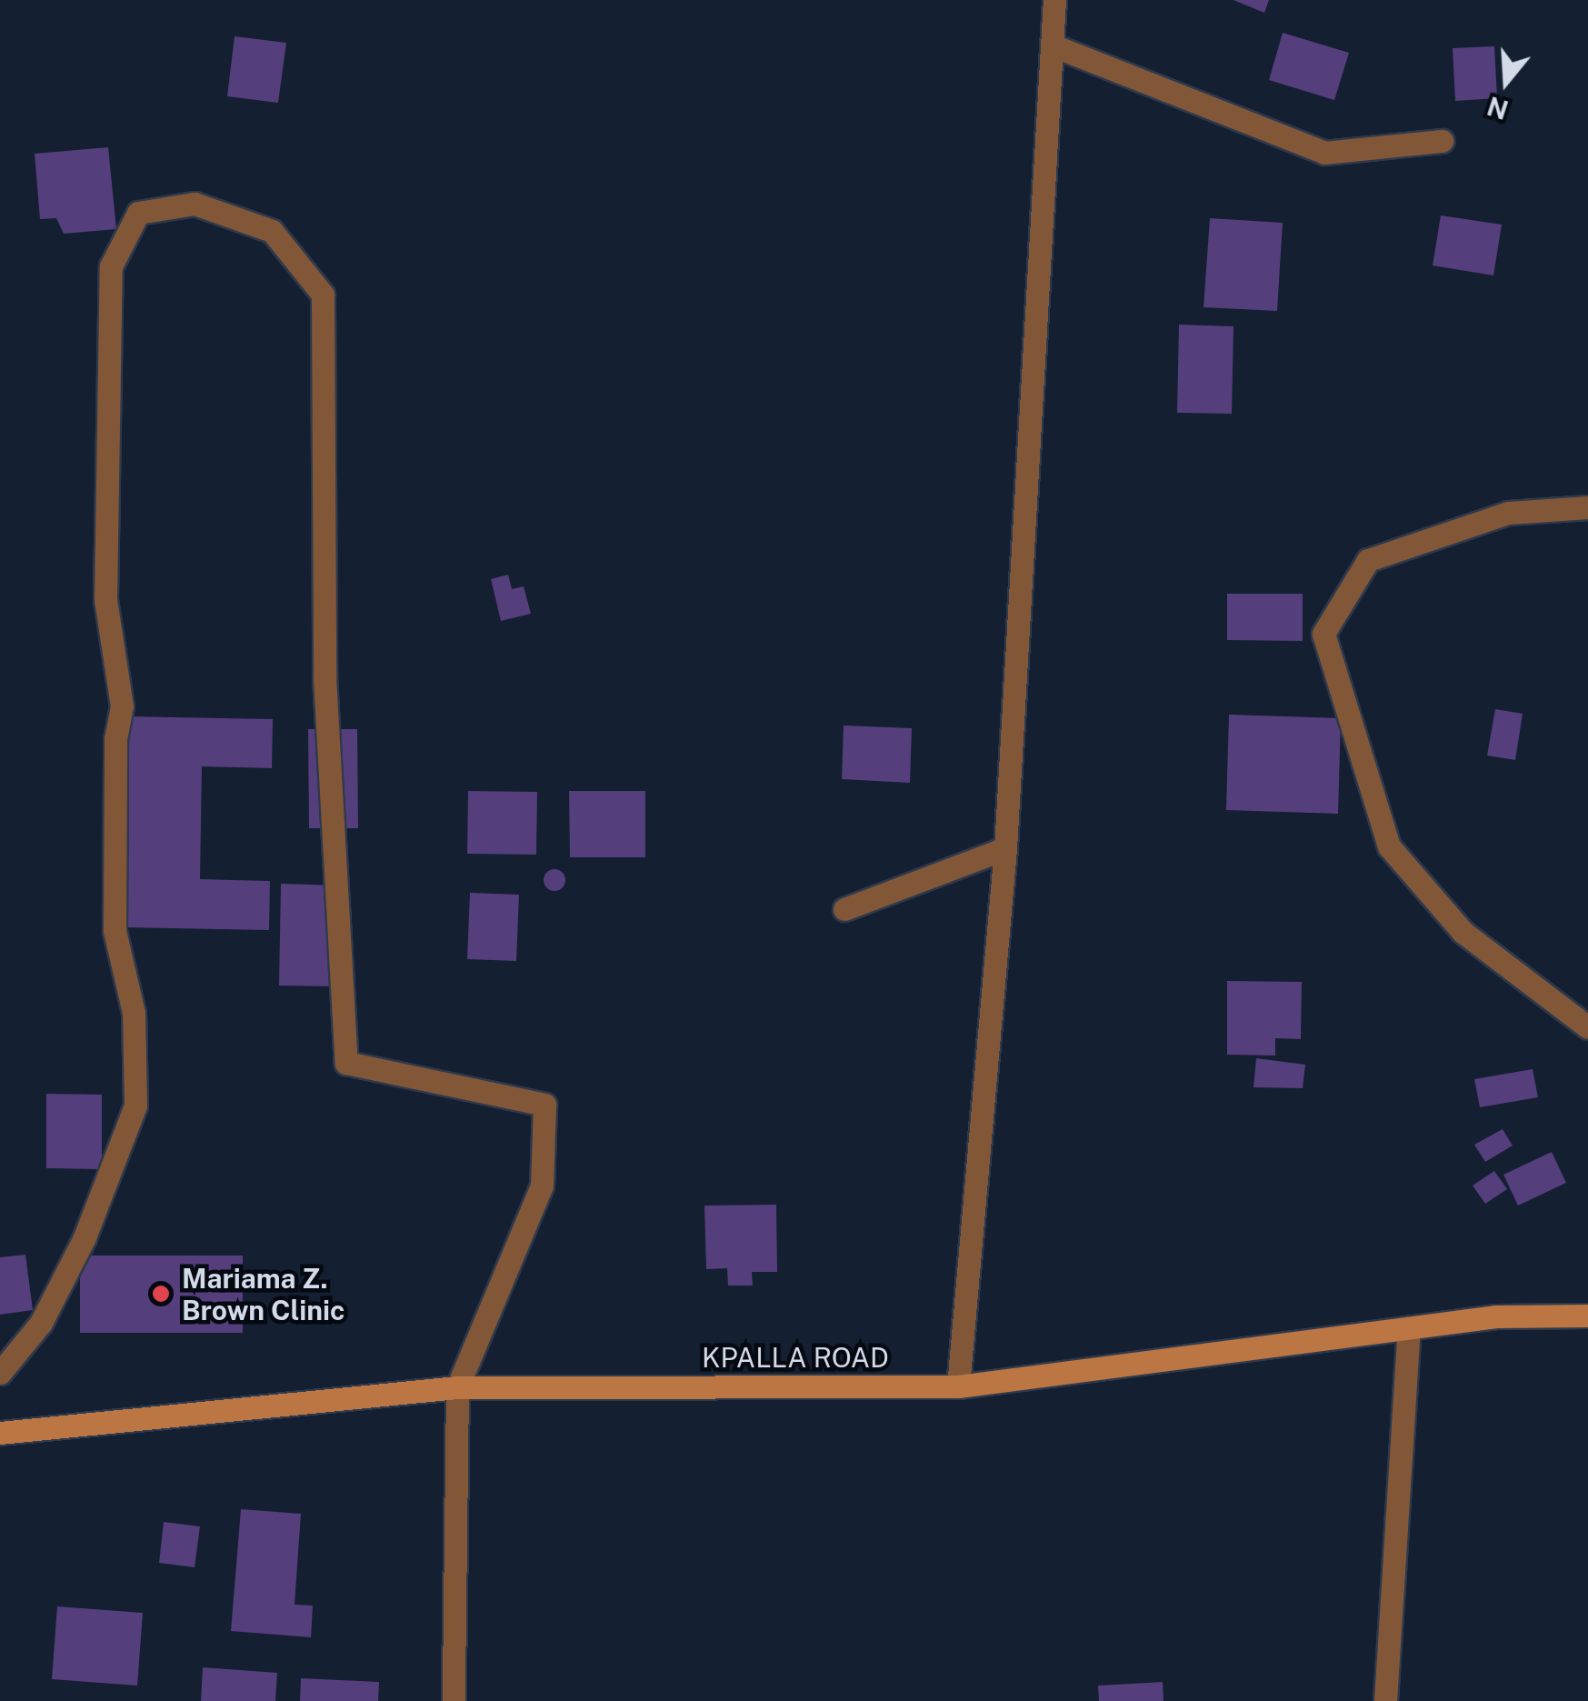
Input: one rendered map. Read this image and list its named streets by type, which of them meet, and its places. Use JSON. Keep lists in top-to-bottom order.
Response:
{
  "streets": {
    "street": ["KPALLA ROAD"]
  },
  "places": ["Mariama Z. Brown Clinic"],
  "north": "bottom"
}
